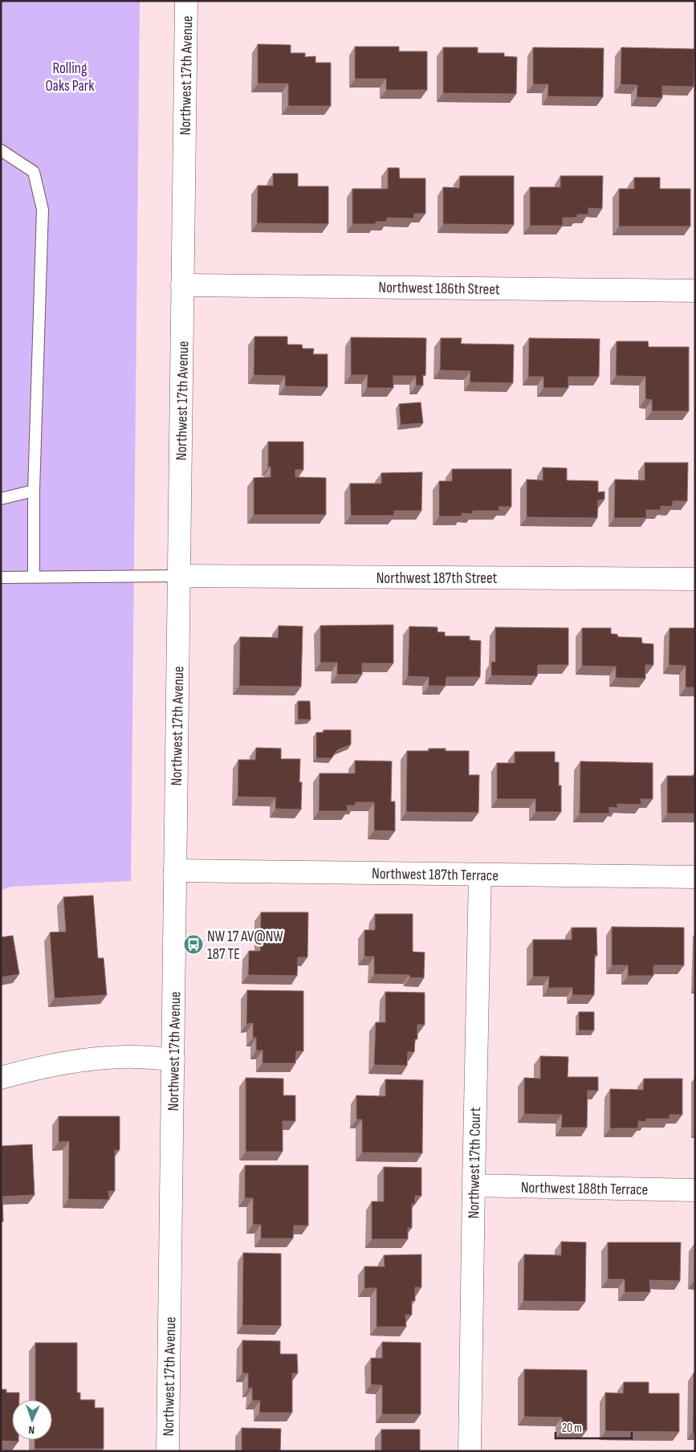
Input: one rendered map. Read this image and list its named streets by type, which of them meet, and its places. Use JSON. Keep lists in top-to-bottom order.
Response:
{
  "streets": {
    "street": [
      "Northwest 17th Avenue",
      "Northwest 186th Street",
      "Northwest 187th Street",
      "Northwest 187th Terrace",
      "Northwest 17th Court",
      "Northwest 188th Terrace"
    ]
  },
  "crossings": [
    ["Northwest 17th Avenue", "Northwest 186th Street"],
    ["Northwest 17th Avenue", "Northwest 187th Street"],
    ["Northwest 17th Avenue", "Northwest 187th Terrace"],
    ["Northwest 187th Terrace", "Northwest 17th Court"],
    ["Northwest 17th Court", "Northwest 188th Terrace"]
  ],
  "parks": ["Rolling Oaks Park"],
  "places": {
    "bus stop": ["NW 17 AV@NW 187 TE"]
  },
  "scale_bar": "20 m",
  "north": "bottom"
}
